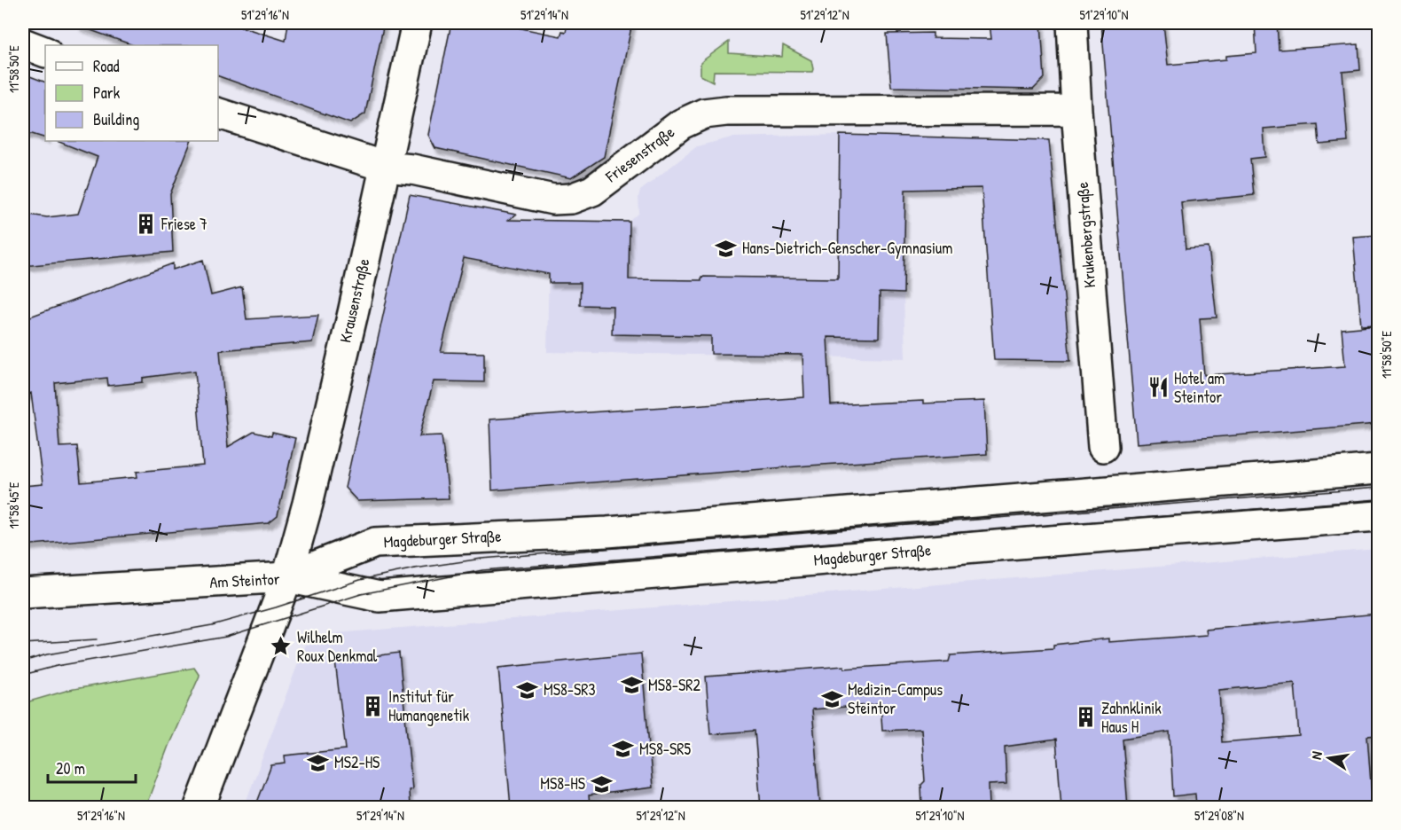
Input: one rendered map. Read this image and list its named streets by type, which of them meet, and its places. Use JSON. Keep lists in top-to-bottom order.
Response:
{
  "streets": {
    "street": [
      "Friesenstraße",
      "Krukenbergstraße",
      "Krausenstraße",
      "Magdeburger Straße",
      "Am Steintor"
    ]
  },
  "crossings": [
    ["Friesenstraße", "Krukenbergstraße"],
    ["Friesenstraße", "Krausenstraße"],
    ["Krausenstraße", "Magdeburger Straße"],
    ["Krausenstraße", "Am Steintor"],
    ["Magdeburger Straße", "Am Steintor"]
  ],
  "places": {
    "building": ["Friese 7", "Institut für Humangenetik", "Zahnklinik Haus H"],
    "school or university": [
      "Hans-Dietrich-Genscher-Gymnasium",
      "MS8-SR2",
      "MS8-SR3",
      "Medizin-Campus Steintor",
      "MS8-SR5",
      "MS2-HS",
      "MS8-HS"
    ],
    "restaurant": ["Hotel am Steintor"],
    "place": ["Wilhelm Roux Denkmal"]
  },
  "legend": ["Road", "Park", "Building"],
  "scale_bar": "20 m",
  "north": "left",
  "coordinates": [
    "51°29'16\"N",
    "51°29'14\"N",
    "51°29'12\"N",
    "51°29'10\"N",
    "11°58'50\"E",
    "11°58'45\"E",
    "51°29'08\"N"
  ]
}
